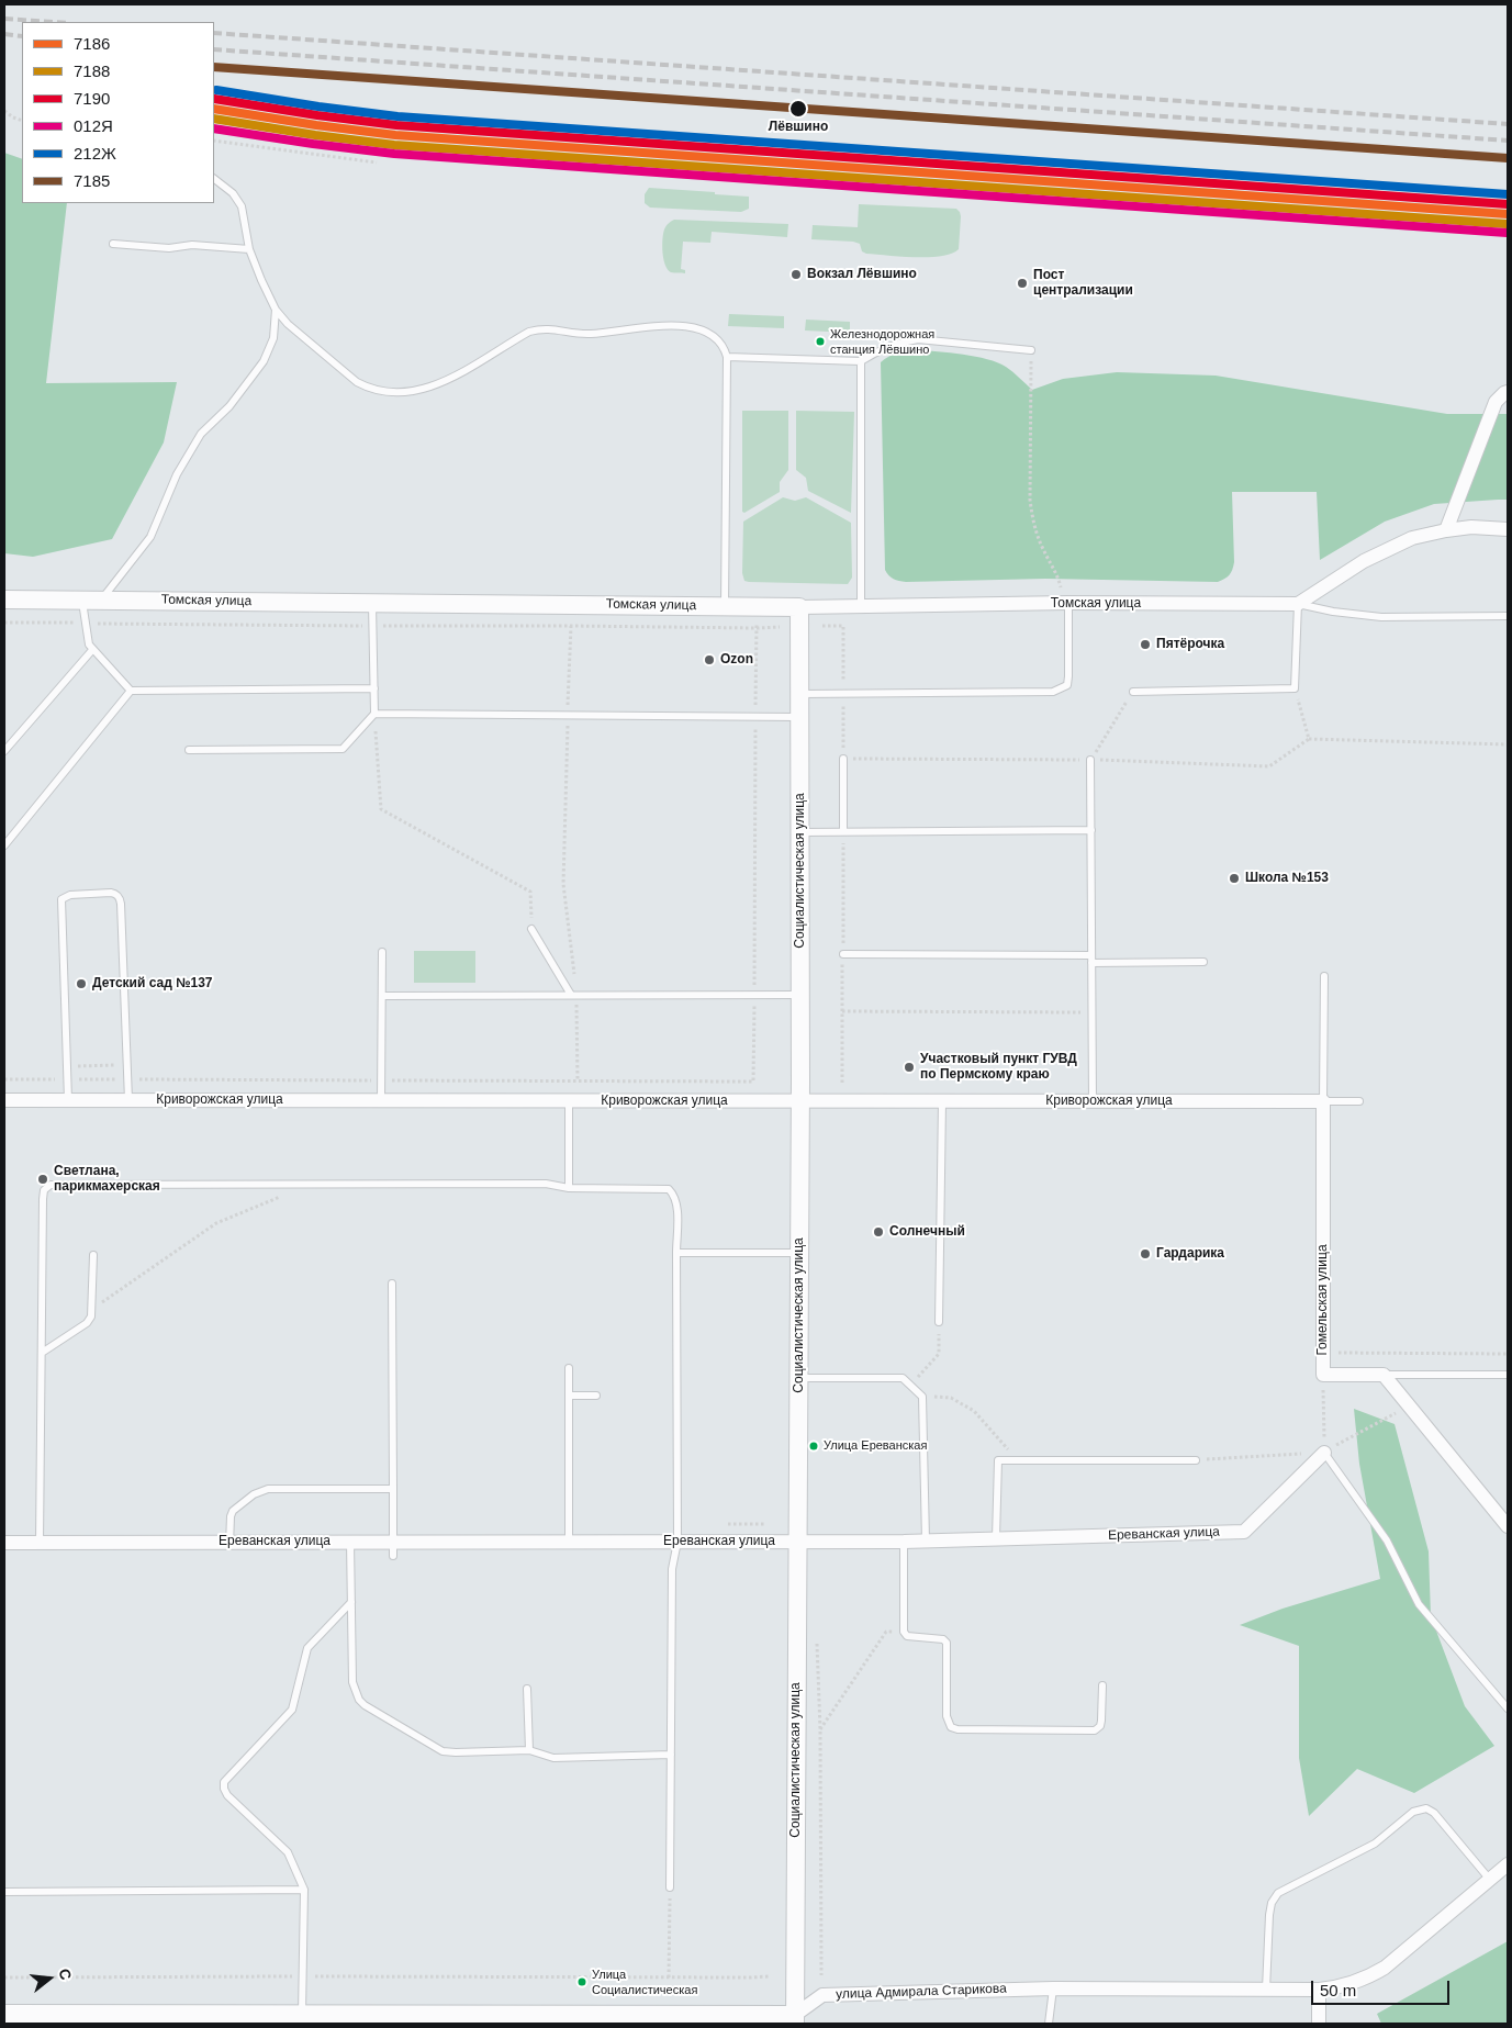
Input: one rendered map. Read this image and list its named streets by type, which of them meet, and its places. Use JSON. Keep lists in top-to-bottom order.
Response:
{
  "streets": {
    "street": [
      "Томская улица",
      "Социалистическая улица",
      "Криворожская улица",
      "Гомельская улица",
      "Ереванская улица",
      "улица Адмирала Старикова"
    ]
  },
  "crossings": [
    ["Томская улица", "Социалистическая улица"],
    ["Социалистическая улица", "Криворожская улица"],
    ["Социалистическая улица", "Ереванская улица"],
    ["Социалистическая улица", "улица Адмирала Старикова"],
    ["Криворожская улица", "Гомельская улица"]
  ],
  "places": [
    "Лёвшино",
    "Вокзал Лёвшино",
    "Пост централизации",
    "Железнодорожная станция Лёвшино",
    "Пятёрочка",
    "Ozon",
    "Школа №153",
    "Детский сад №137",
    "Участковый пункт ГУВД по Пермскому краю",
    "Светлана, парикмахерская",
    "Солнечный",
    "Гардарика",
    "Улица Ереванская",
    "Улица Социалистическая"
  ],
  "lines": [
    "transit line 7185",
    "transit line 212Ж",
    "transit line 7190",
    "transit line 7186",
    "transit line 7188",
    "transit line 012Я"
  ],
  "legend": [
    "7186",
    "7188",
    "7190",
    "012Я",
    "212Ж",
    "7185"
  ],
  "scale_bar": "50 m",
  "north": "right"
}
